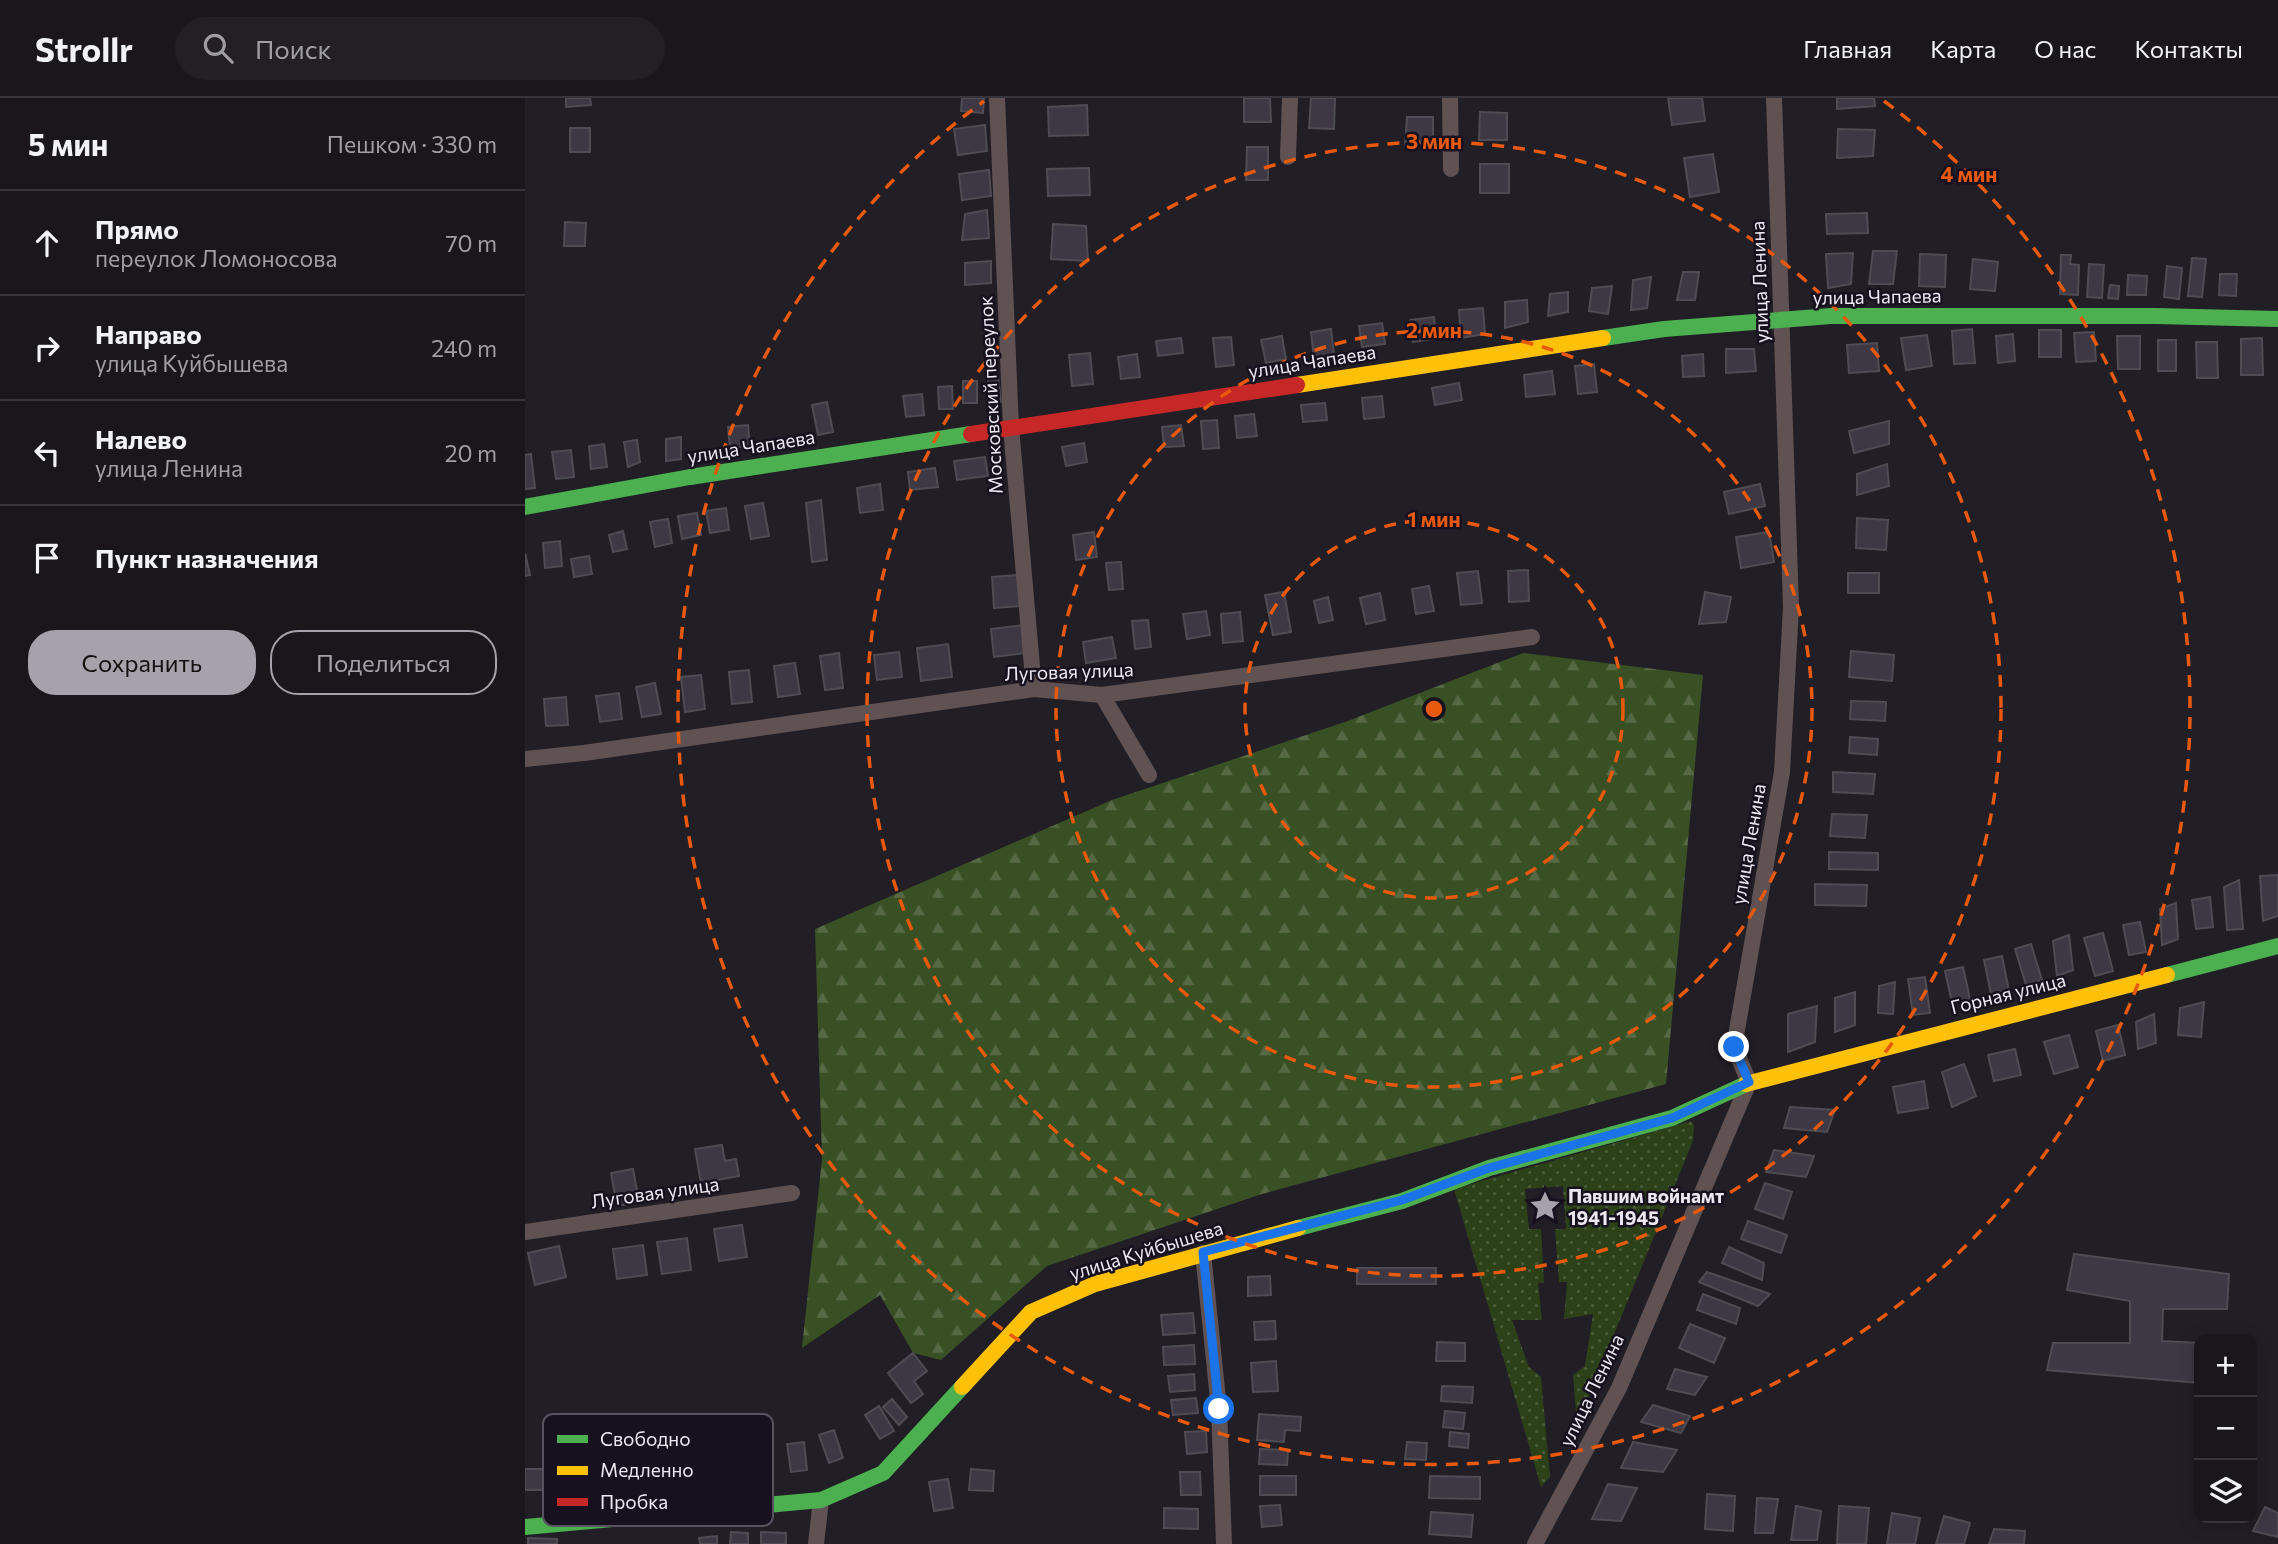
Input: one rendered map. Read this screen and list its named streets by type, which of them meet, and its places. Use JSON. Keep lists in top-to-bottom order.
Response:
{
  "streets": {
    "street": [
      "улица Ленина",
      "улица Чапаева",
      "Московский переулок",
      "Луговая улица",
      "Горная улица",
      "улица Куйбышева"
    ]
  },
  "crossings": [
    ["улица Ленина", "улица Чапаева"],
    ["улица Ленина", "Горная улица"],
    ["улица Ленина", "улица Куйбышева"],
    ["улица Чапаева", "Московский переулок"],
    ["Московский переулок", "Луговая улица"],
    ["Горная улица", "улица Куйбышева"]
  ],
  "places": {
    "place": ["Павшим войнамт 1941-1945"]
  },
  "legend": ["Свободно", "Медленно", "Пробка"],
  "page": {
    "header": "Strollr",
    "search": "Поиск",
    "nav": [
      "Главная",
      "Карта",
      "О нас",
      "Контакты"
    ],
    "heading": ["5 мин", "Пешком · 330 m"],
    "list": [
      ["Прямо", "переулок Ломоносова", "70 m"],
      ["Направо", "улица Куйбышева", "240 m"],
      ["Налево", "улица Ленина", "20 m"],
      "Пункт назначения"
    ],
    "buttons": ["Сохранить", "Поделиться"],
    "map_buttons": ["+", "−"]
  },
  "rings": [
    "3 мин",
    "4 мин",
    "2 мин",
    "1 мин"
  ]
}
